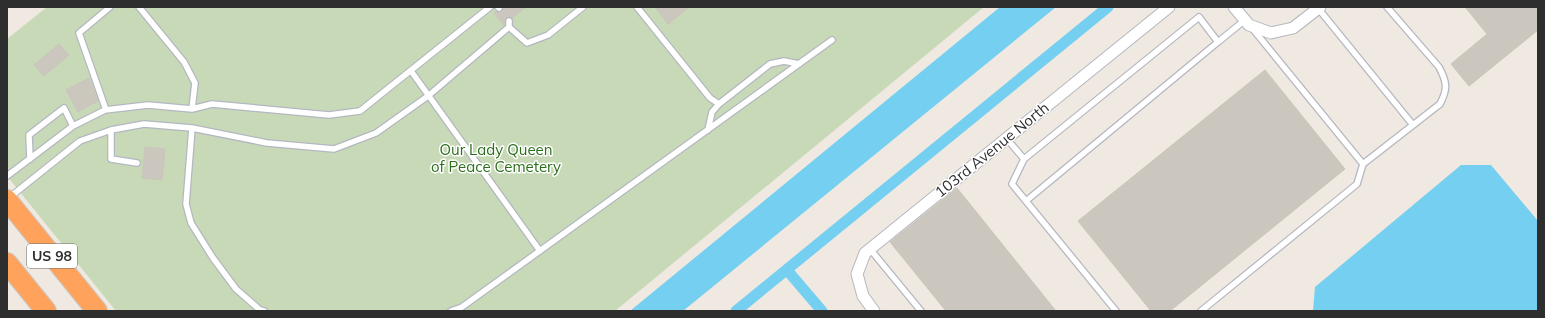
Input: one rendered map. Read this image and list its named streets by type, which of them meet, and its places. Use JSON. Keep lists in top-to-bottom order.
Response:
{
  "streets": {
    "highway": ["US 98"],
    "street": ["103rd Avenue North"]
  },
  "parks": ["Our Lady Queen of Peace Cemetery"]
}
